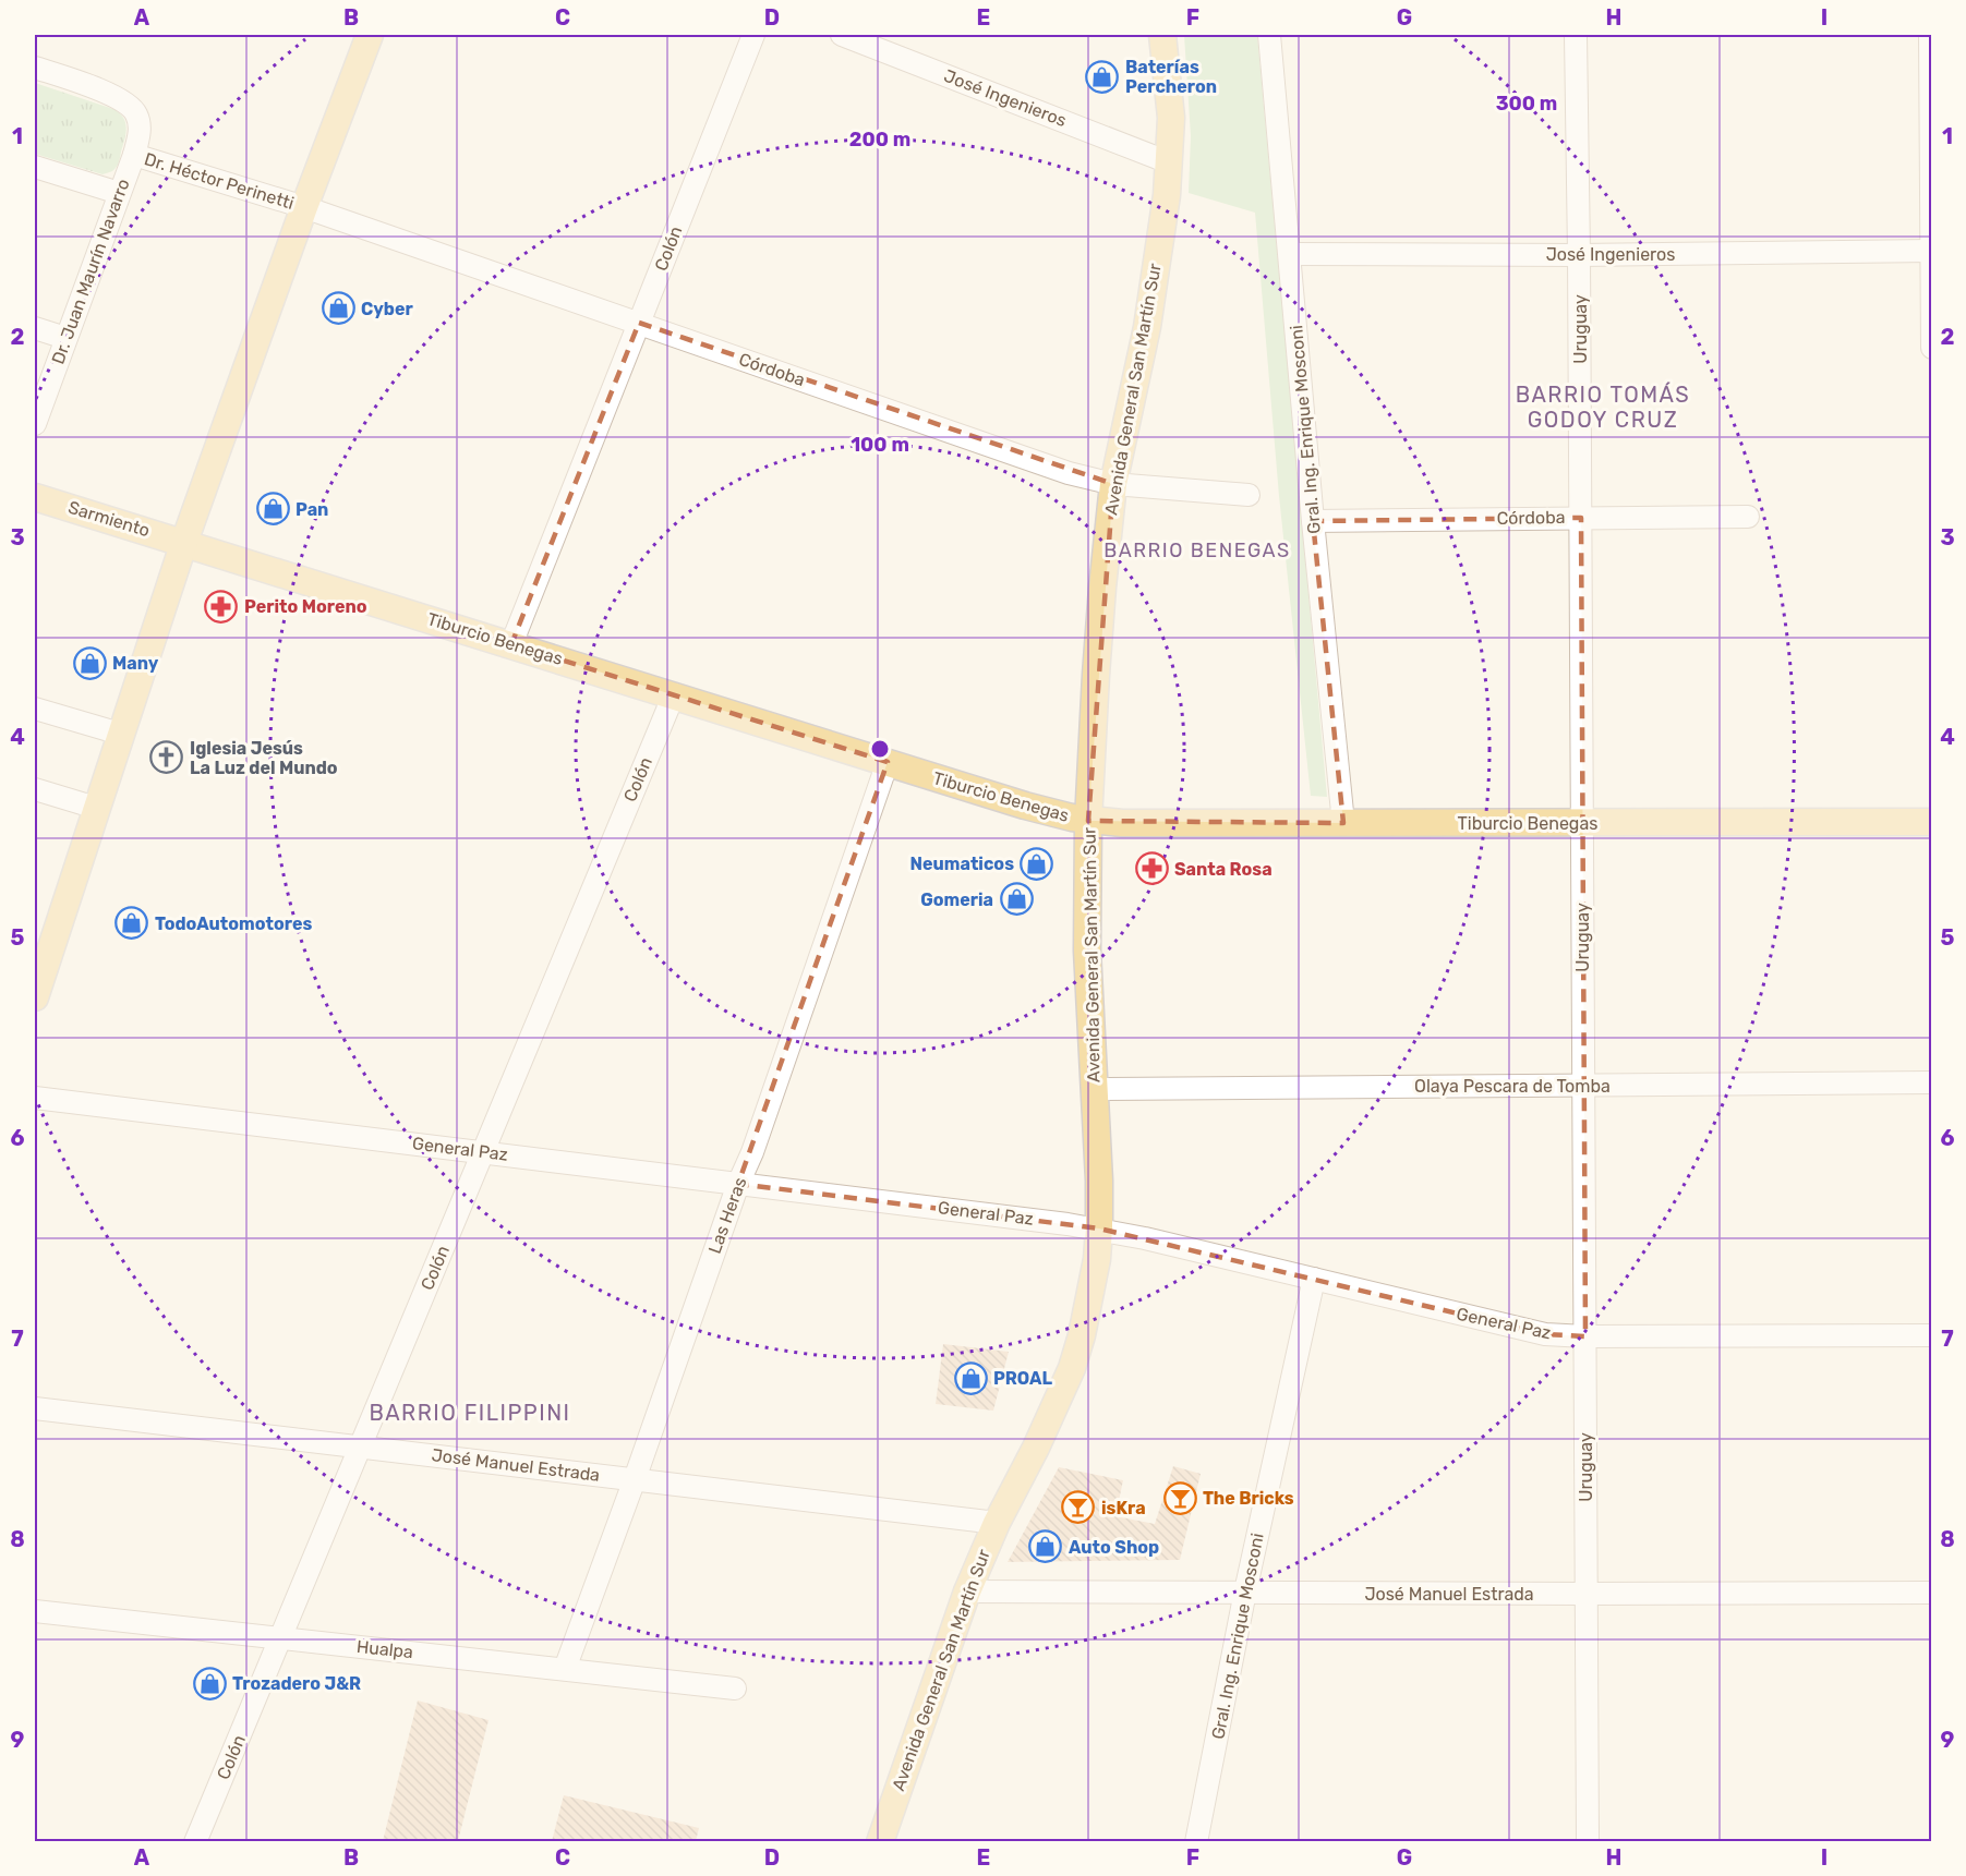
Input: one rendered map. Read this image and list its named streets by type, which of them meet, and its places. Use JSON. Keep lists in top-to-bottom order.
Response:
{
  "streets": {
    "main road": ["Avenida General San Martín Sur", "Sarmiento", "Tiburcio Benegas"],
    "street": [
      "José Ingenieros",
      "Dr. Héctor Perinetti",
      "Colón",
      "Dr. Juan Maurín Navarro",
      "Uruguay",
      "Córdoba",
      "Gral. Ing. Enrique Mosconi",
      "Olaya Pescara de Tomba",
      "General Paz",
      "Las Heras",
      "José Manuel Estrada",
      "Hualpa"
    ]
  },
  "crossings": [
    ["José Ingenieros", "Uruguay"],
    ["José Ingenieros", "Avenida General San Martín Sur"],
    ["José Ingenieros", "Gral. Ing. Enrique Mosconi"],
    ["Dr. Héctor Perinetti", "Dr. Juan Maurín Navarro"],
    ["Dr. Héctor Perinetti", "Córdoba"],
    ["Colón", "Córdoba"],
    ["Colón", "Tiburcio Benegas"],
    ["Colón", "General Paz"],
    ["Colón", "José Manuel Estrada"],
    ["Colón", "Hualpa"],
    ["Uruguay", "Córdoba"],
    ["Uruguay", "Tiburcio Benegas"],
    ["Uruguay", "Olaya Pescara de Tomba"],
    ["Uruguay", "General Paz"],
    ["Uruguay", "José Manuel Estrada"],
    ["Córdoba", "Avenida General San Martín Sur"],
    ["Córdoba", "Gral. Ing. Enrique Mosconi"],
    ["Avenida General San Martín Sur", "Tiburcio Benegas"],
    ["Avenida General San Martín Sur", "Olaya Pescara de Tomba"],
    ["Avenida General San Martín Sur", "General Paz"],
    ["Avenida General San Martín Sur", "José Manuel Estrada"],
    ["Gral. Ing. Enrique Mosconi", "Tiburcio Benegas"],
    ["Gral. Ing. Enrique Mosconi", "General Paz"],
    ["Gral. Ing. Enrique Mosconi", "José Manuel Estrada"],
    ["Sarmiento", "Tiburcio Benegas"],
    ["Tiburcio Benegas", "Las Heras"],
    ["General Paz", "Las Heras"],
    ["Las Heras", "José Manuel Estrada"],
    ["Las Heras", "Hualpa"]
  ],
  "districts": ["BARRIO TOMÁS GODOY CRUZ", "BARRIO BENEGAS", "BARRIO FILIPPINI"],
  "places": {
    "shop": [
      "Baterías Percheron",
      "Cyber",
      "Pan",
      "Many",
      "Neumaticos",
      "Gomeria",
      "TodoAutomotores",
      "PROAL",
      "Auto Shop",
      "Trozadero J&R"
    ],
    "pharmacy": ["Perito Moreno", "Santa Rosa"],
    "church": ["Iglesia Jesús La Luz del Mundo"],
    "bar": ["The Bricks", "isKra"]
  },
  "grid": {
    "columns": [
      "A",
      "B",
      "C",
      "D",
      "E",
      "F",
      "G",
      "H",
      "I"
    ],
    "rows": [
      "1",
      "2",
      "3",
      "4",
      "5",
      "6",
      "7",
      "8",
      "9"
    ]
  },
  "rings": ["300 m", "200 m", "100 m"]
}
